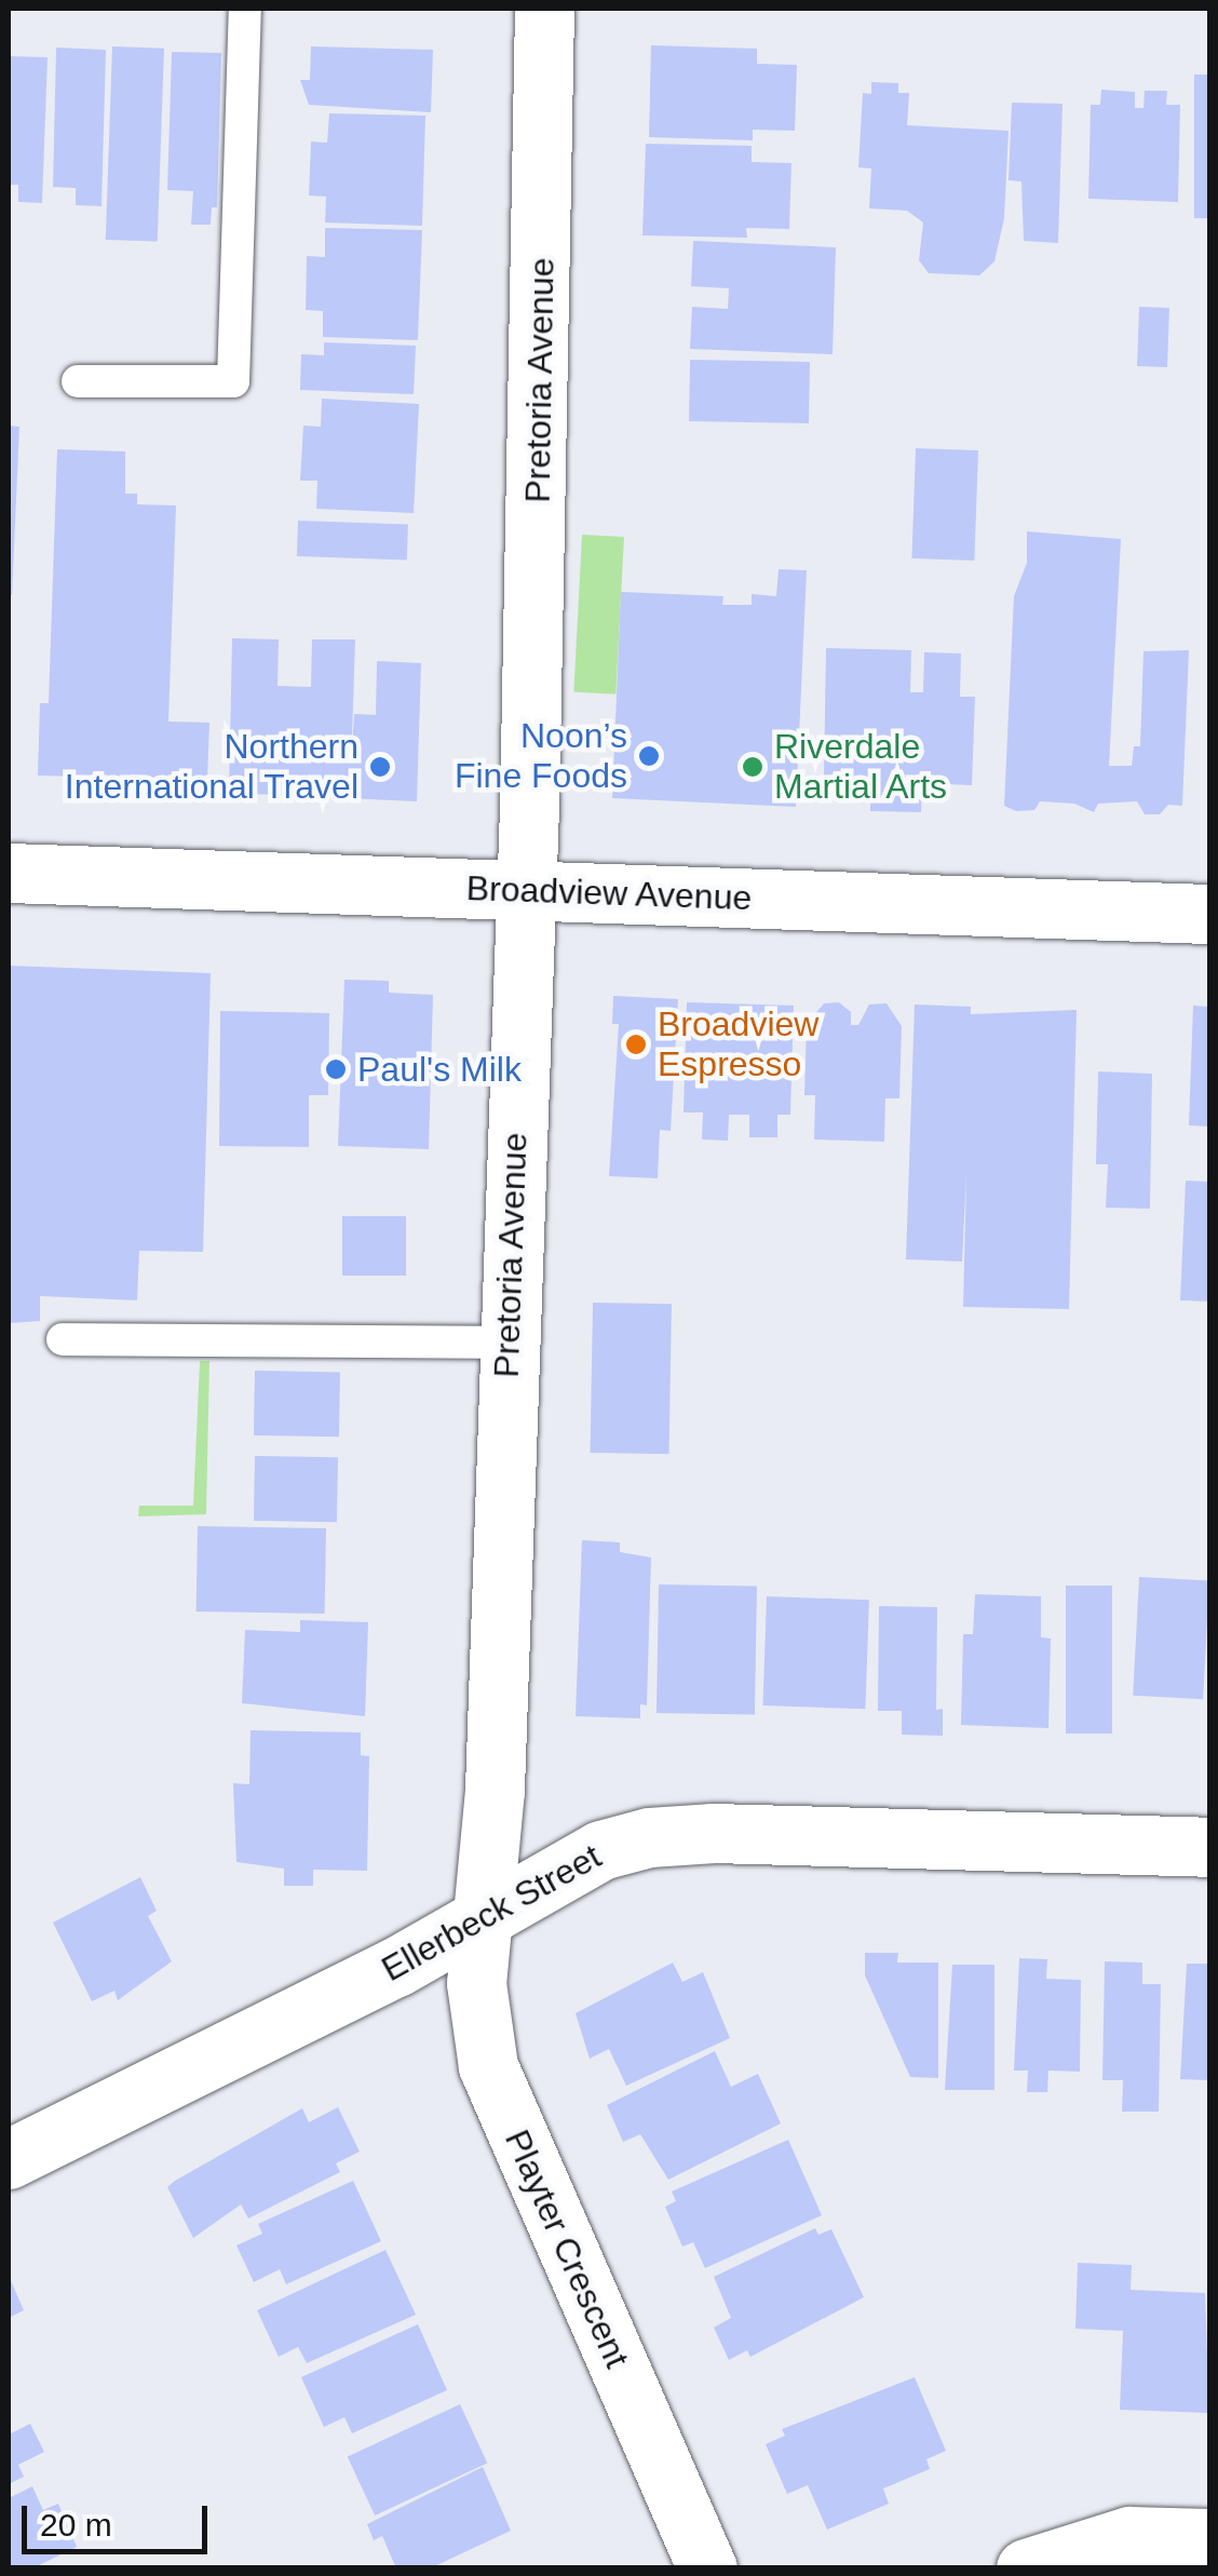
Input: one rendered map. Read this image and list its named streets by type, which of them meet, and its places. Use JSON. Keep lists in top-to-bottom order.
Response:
{
  "streets": {
    "street": [
      "Pretoria Avenue",
      "Broadview Avenue",
      "Ellerbeck Street",
      "Playter Crescent"
    ]
  },
  "crossings": [
    ["Pretoria Avenue", "Broadview Avenue"],
    ["Pretoria Avenue", "Ellerbeck Street"],
    ["Pretoria Avenue", "Playter Crescent"],
    ["Ellerbeck Street", "Playter Crescent"]
  ],
  "places": [
    "Noon’s Fine Foods",
    "Northern International Travel",
    "Riverdale Martial Arts",
    "Broadview Espresso",
    "Paul's Milk"
  ],
  "scale_bar": "20 m"
}
